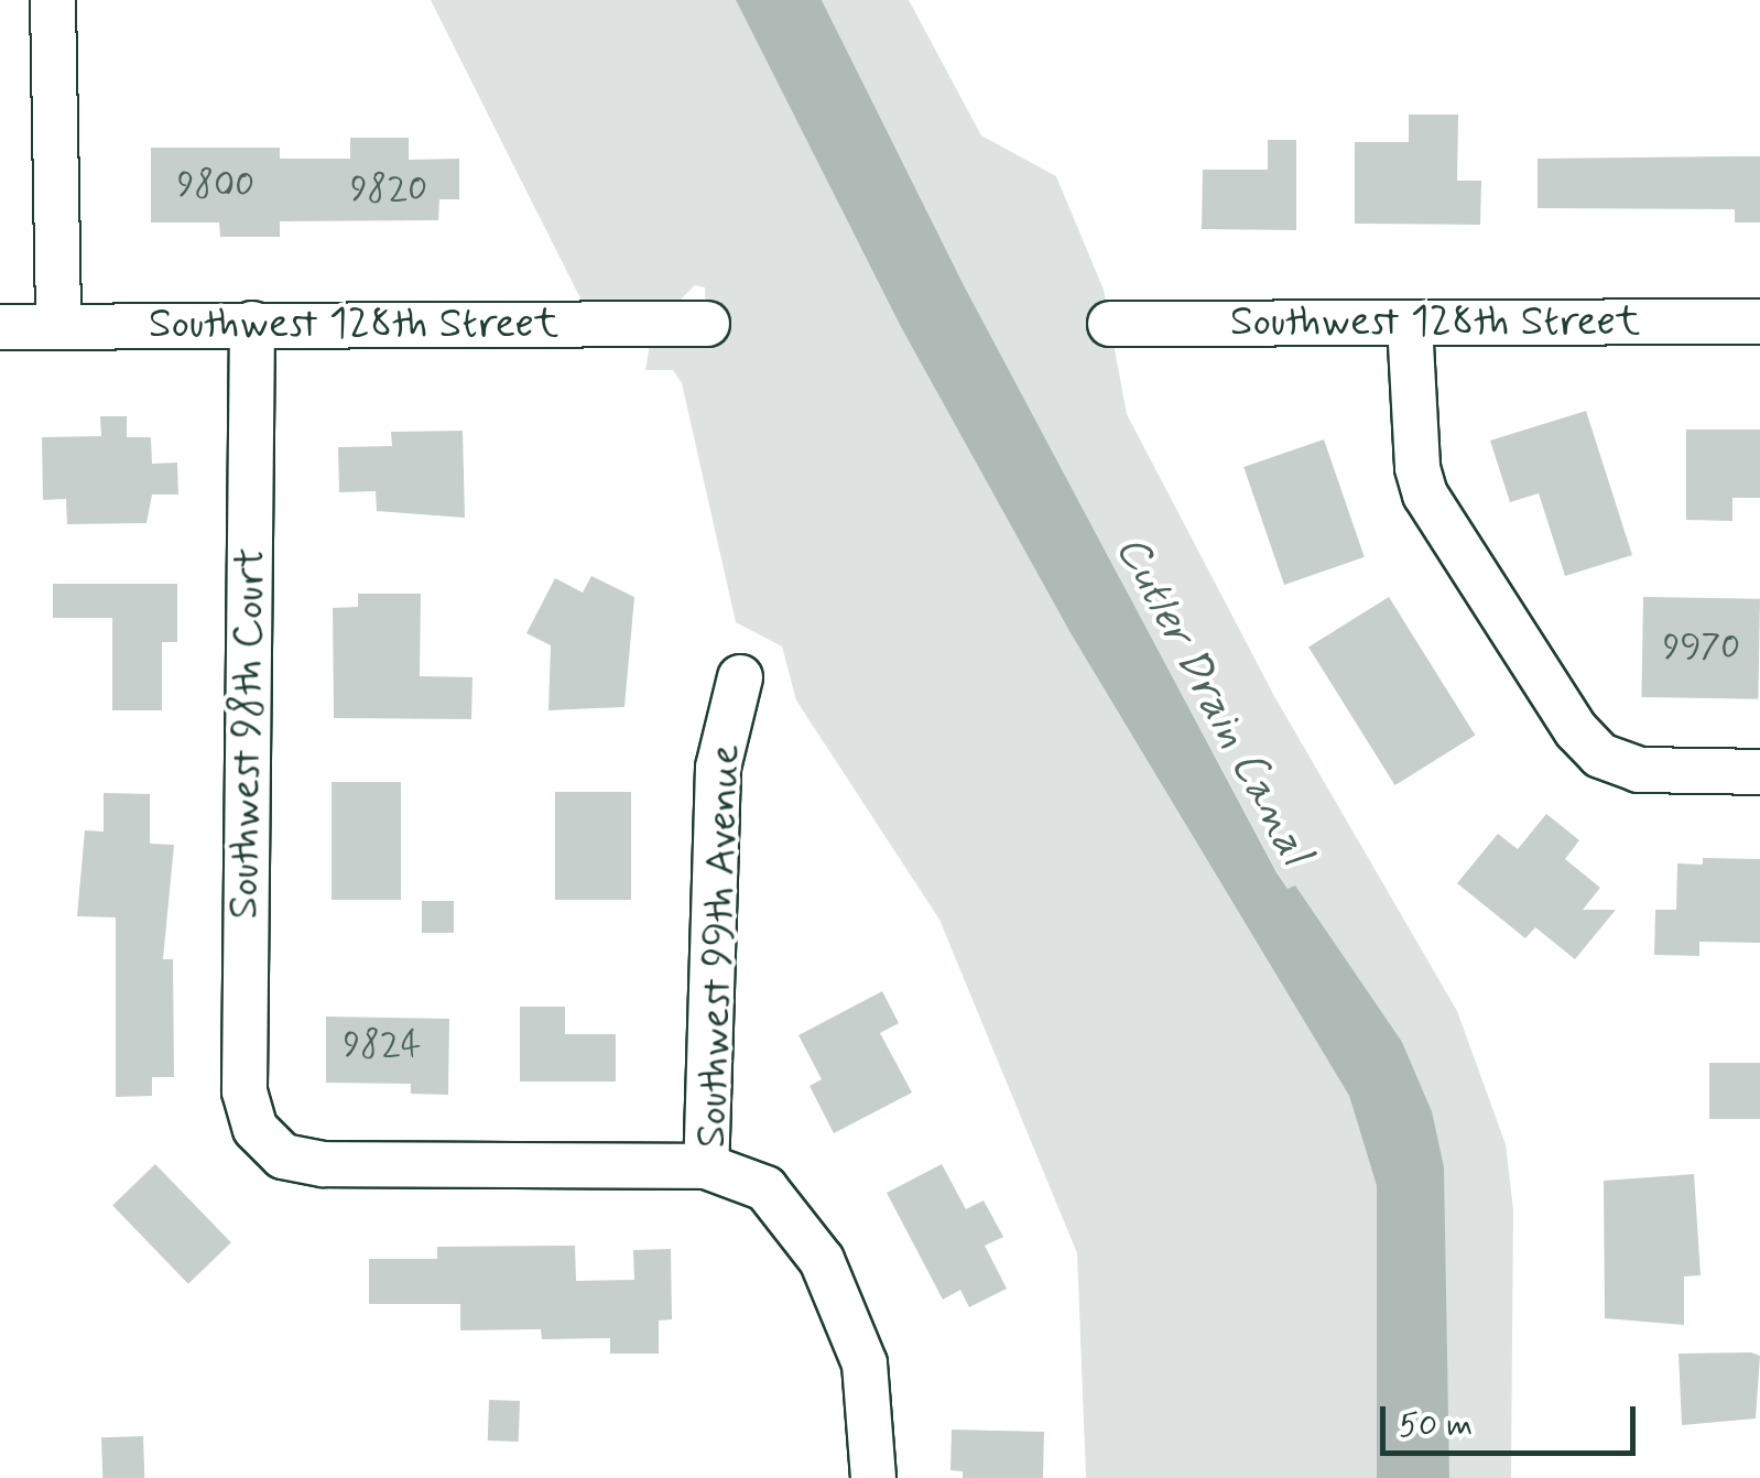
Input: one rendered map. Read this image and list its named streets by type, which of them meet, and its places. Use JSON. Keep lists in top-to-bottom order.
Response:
{
  "streets": {
    "street": ["Southwest 128th Street", "Southwest 98th Court", "Southwest 99th Avenue"]
  },
  "crossings": [
    ["Southwest 128th Street", "Southwest 98th Court"],
    ["Southwest 98th Court", "Southwest 99th Avenue"]
  ],
  "water": ["Cutler Drain Canal"],
  "house_numbers": [
    "9800",
    "9820",
    "9970",
    "9824"
  ],
  "scale_bar": "50 m"
}
